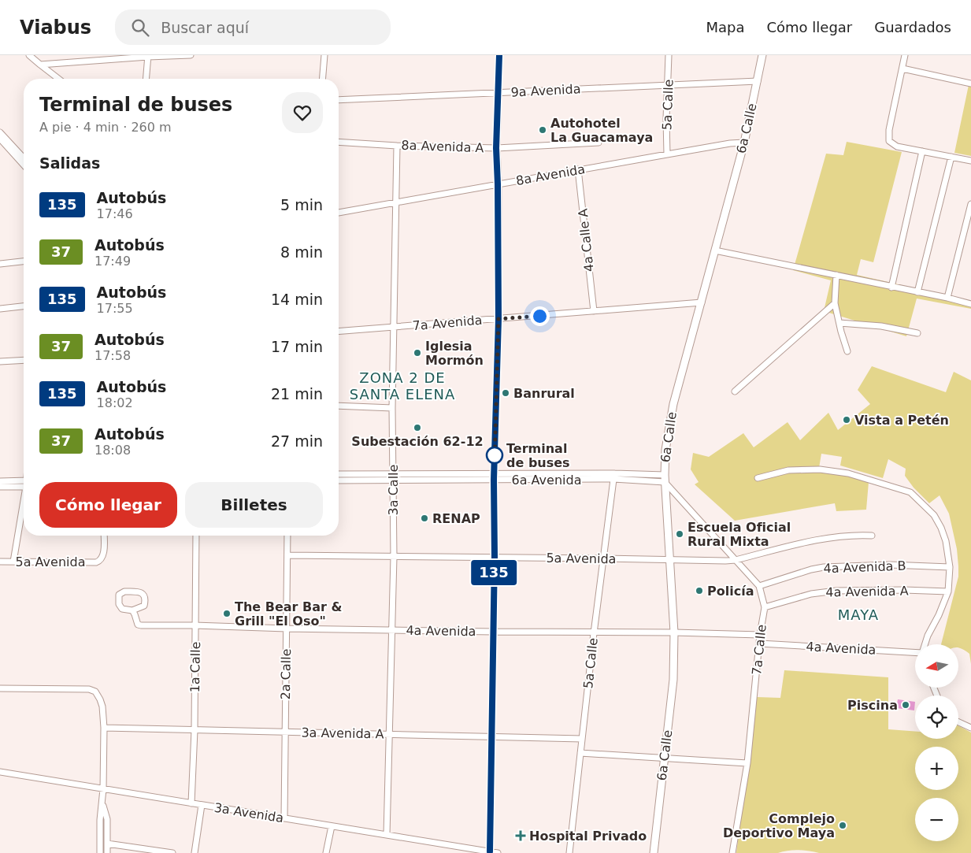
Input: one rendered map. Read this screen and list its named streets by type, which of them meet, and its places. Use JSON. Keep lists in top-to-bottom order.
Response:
{
  "streets": {
    "main road": ["6a Calle"],
    "street": [
      "9a Avenida",
      "5a Calle",
      "8a Avenida A",
      "8a Avenida",
      "4a Calle A",
      "7a Avenida",
      "6a Avenida",
      "3a Calle",
      "5a Avenida",
      "4a Avenida B",
      "4a Avenida A",
      "4a Avenida",
      "7a Calle",
      "1a Calle",
      "2a Calle",
      "3a Avenida A",
      "3a Avenida"
    ]
  },
  "crossings": [
    ["9a Avenida", "5a Calle"],
    ["9a Avenida", "6a Calle"],
    ["5a Calle", "8a Avenida"],
    ["5a Calle", "6a Avenida"],
    ["5a Calle", "5a Avenida"],
    ["5a Calle", "4a Avenida"],
    ["5a Calle", "3a Avenida A"],
    ["6a Calle", "8a Avenida"],
    ["6a Calle", "7a Avenida"],
    ["6a Calle", "6a Avenida"],
    ["6a Calle", "5a Avenida"],
    ["6a Calle", "4a Avenida"],
    ["6a Calle", "7a Calle"],
    ["8a Avenida A", "3a Calle"],
    ["8a Avenida", "4a Calle A"],
    ["8a Avenida", "3a Calle"],
    ["4a Calle A", "7a Avenida"],
    ["7a Avenida", "3a Calle"],
    ["6a Avenida", "3a Calle"],
    ["6a Avenida", "7a Calle"],
    ["3a Calle", "5a Avenida"],
    ["3a Calle", "4a Avenida"],
    ["3a Calle", "3a Avenida A"],
    ["3a Calle", "3a Avenida"],
    ["5a Avenida", "7a Calle"],
    ["5a Avenida", "2a Calle"],
    ["4a Avenida B", "7a Calle"],
    ["4a Avenida A", "7a Calle"],
    ["4a Avenida", "7a Calle"],
    ["4a Avenida", "1a Calle"],
    ["4a Avenida", "2a Calle"],
    ["1a Calle", "3a Avenida A"],
    ["1a Calle", "3a Avenida"],
    ["2a Calle", "3a Avenida A"],
    ["2a Calle", "3a Avenida"]
  ],
  "districts": ["ZONA 2 DE SANTA ELENA", "MAYA"],
  "places": {
    "other": [
      "Autohotel La Guacamaya",
      "Iglesia Mormón",
      "Banrural",
      "Vista a Petén",
      "Subestación 62-12",
      "Terminal de buses",
      "RENAP",
      "Escuela Oficial Rural Mixta",
      "Policía",
      "The Bear Bar & Grill \"El Oso\"",
      "Piscina",
      "Complejo Deportivo Maya"
    ],
    "health": ["Hospital Privado"]
  },
  "lines": ["bus line 135"],
  "north": "left",
  "page": {
    "header": "Viabus",
    "search": "Buscar aquí",
    "nav": ["Mapa", "Cómo llegar", "Guardados"],
    "on_map": "135",
    "heading": [
      ["Terminal de buses", "A pie · 4 min · 260 m"],
      "Salidas"
    ],
    "list": [
      {
        "mark": "135",
        "name": "Autobús",
        "note": "17:46",
        "value": "5 min"
      },
      {
        "mark": "37",
        "name": "Autobús",
        "note": "17:49",
        "value": "8 min"
      },
      {
        "mark": "135",
        "name": "Autobús",
        "note": "17:55",
        "value": "14 min"
      },
      {
        "mark": "37",
        "name": "Autobús",
        "note": "17:58",
        "value": "17 min"
      },
      {
        "mark": "135",
        "name": "Autobús",
        "note": "18:02",
        "value": "21 min"
      },
      {
        "mark": "37",
        "name": "Autobús",
        "note": "18:08",
        "value": "27 min"
      }
    ],
    "buttons": ["Cómo llegar", "Billetes"],
    "map_buttons": ["+", "−"]
  }
}
